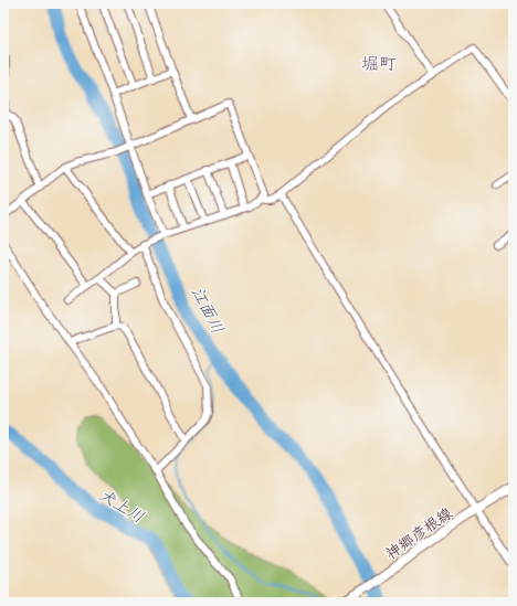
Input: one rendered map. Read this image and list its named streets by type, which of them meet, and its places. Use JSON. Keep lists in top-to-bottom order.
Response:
{
  "streets": {
    "main road": ["神郷彦根線"]
  },
  "districts": ["堀町"],
  "water": ["江面川", "犬上川"]
}
